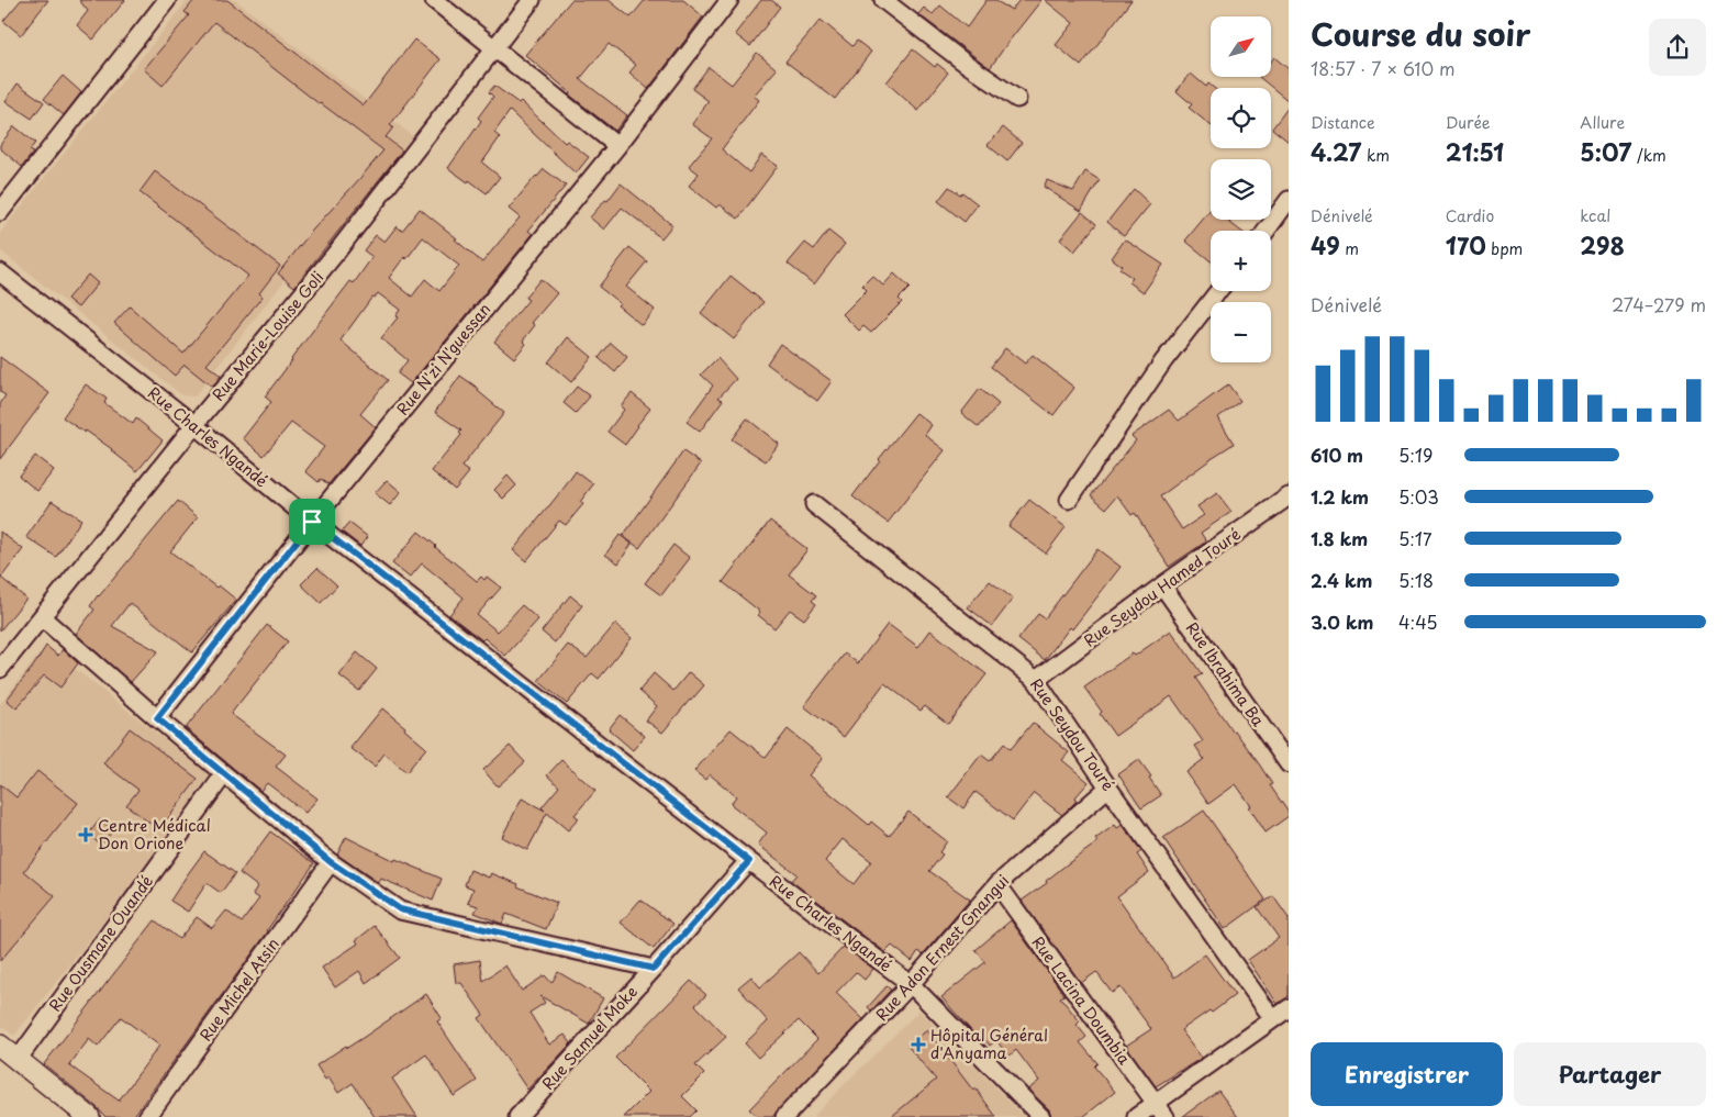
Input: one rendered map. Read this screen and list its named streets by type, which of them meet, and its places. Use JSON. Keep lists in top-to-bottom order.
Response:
{
  "streets": {
    "street": [
      "Rue Marie-Louise Goli",
      "Rue N'zi N'guessan",
      "Rue Charles Ngandé",
      "Rue Seydou Hamed Touré",
      "Rue Ibrahima Ba",
      "Rue Seydou Touré",
      "Rue Ousmane Ouandé",
      "Rue Adon Ernest Gnangui",
      "Rue Michel Atsin",
      "Rue Lacina Doumbia",
      "Rue Samuel Moke"
    ]
  },
  "crossings": [
    ["Rue Marie-Louise Goli", "Rue Charles Ngandé"],
    ["Rue N'zi N'guessan", "Rue Charles Ngandé"],
    ["Rue Charles Ngandé", "Rue Adon Ernest Gnangui"],
    ["Rue Charles Ngandé", "Rue Samuel Moke"],
    ["Rue Seydou Hamed Touré", "Rue Ibrahima Ba"],
    ["Rue Seydou Hamed Touré", "Rue Seydou Touré"],
    ["Rue Seydou Touré", "Rue Adon Ernest Gnangui"],
    ["Rue Adon Ernest Gnangui", "Rue Lacina Doumbia"]
  ],
  "places": {
    "health": ["Centre Médical Don Orione", "Hôpital Général d'Anyama"]
  },
  "north": "top right",
  "page": {
    "heading": ["Course du soir", "18:57 · 7 × 610 m"],
    "map_buttons": ["+", "−"],
    "stats": [
      ["Distance", "4.27 km"],
      ["Durée", "21:51"],
      ["Allure", "5:07 /km"],
      ["Dénivelé", "49 m"],
      ["Cardio", "170 bpm"],
      ["kcal", "298"]
    ],
    "chart": ["Dénivelé", "274–279 m"],
    "list": [
      {
        "name": "610 m",
        "note": "5:19"
      },
      {
        "name": "1.2 km",
        "note": "5:03"
      },
      {
        "name": "1.8 km",
        "note": "5:17"
      },
      {
        "name": "2.4 km",
        "note": "5:18"
      },
      {
        "name": "3.0 km",
        "note": "4:45"
      }
    ],
    "buttons": ["Enregistrer", "Partager"]
  }
}
